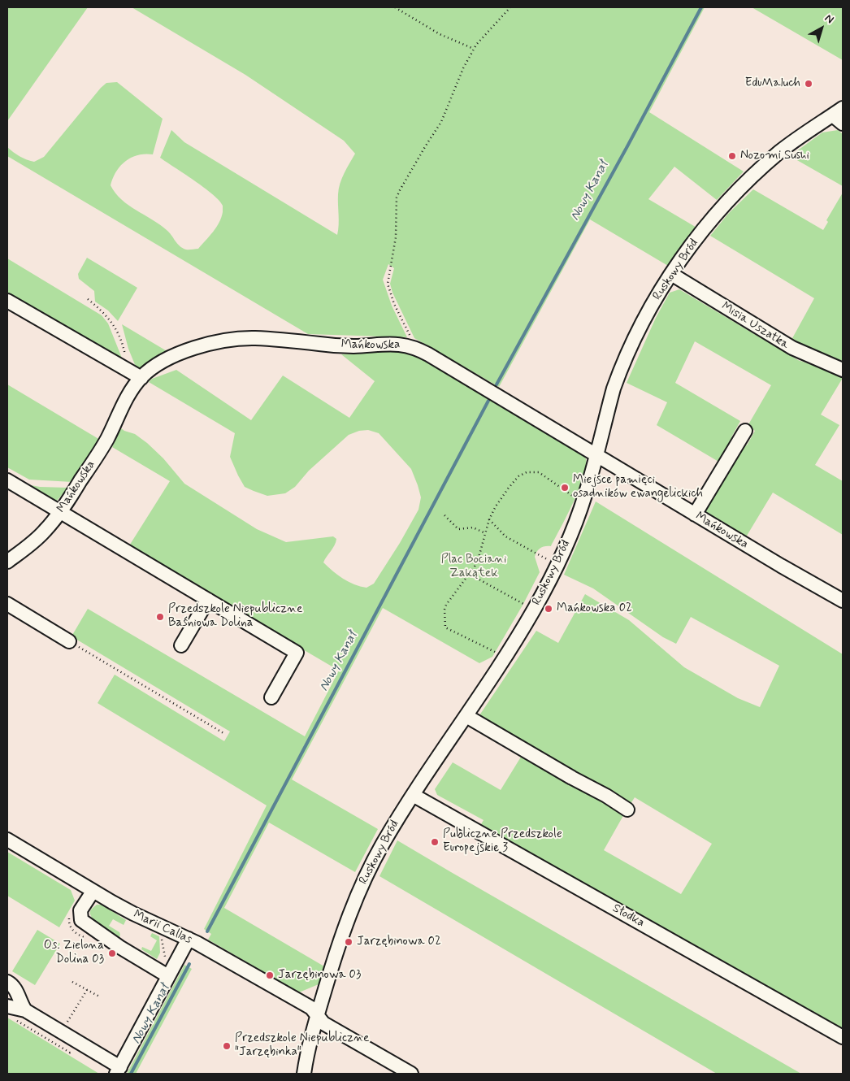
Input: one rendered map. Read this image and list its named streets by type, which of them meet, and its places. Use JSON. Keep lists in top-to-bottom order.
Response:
{
  "streets": {
    "street": [
      "Ruskowy Bród",
      "Misia Uszatka",
      "Mańkowska",
      "Słodka",
      "Marii Callas"
    ]
  },
  "crossings": [
    ["Ruskowy Bród", "Misia Uszatka"],
    ["Ruskowy Bród", "Mańkowska"],
    ["Ruskowy Bród", "Słodka"],
    ["Ruskowy Bród", "Marii Callas"]
  ],
  "water": ["Nowy Kanał"],
  "parks": ["Plac Bociani Zakątek"],
  "places": [
    "EduMaluch",
    "Nozomi Sushi",
    "Miejsce pamięci osadników ewangelickich",
    "Mańkowska 02",
    "Przedszkole Niepubliczne Baśniowa Dolina",
    "Publiczne Przedszkole Europejskie 3",
    "Jarzębinowa 02",
    "Os. Zielona Dolina 03",
    "Jarzębinowa 03",
    "Przedszkole Niepubliczne \"Jarzębinka\""
  ],
  "north": "top right"
}
